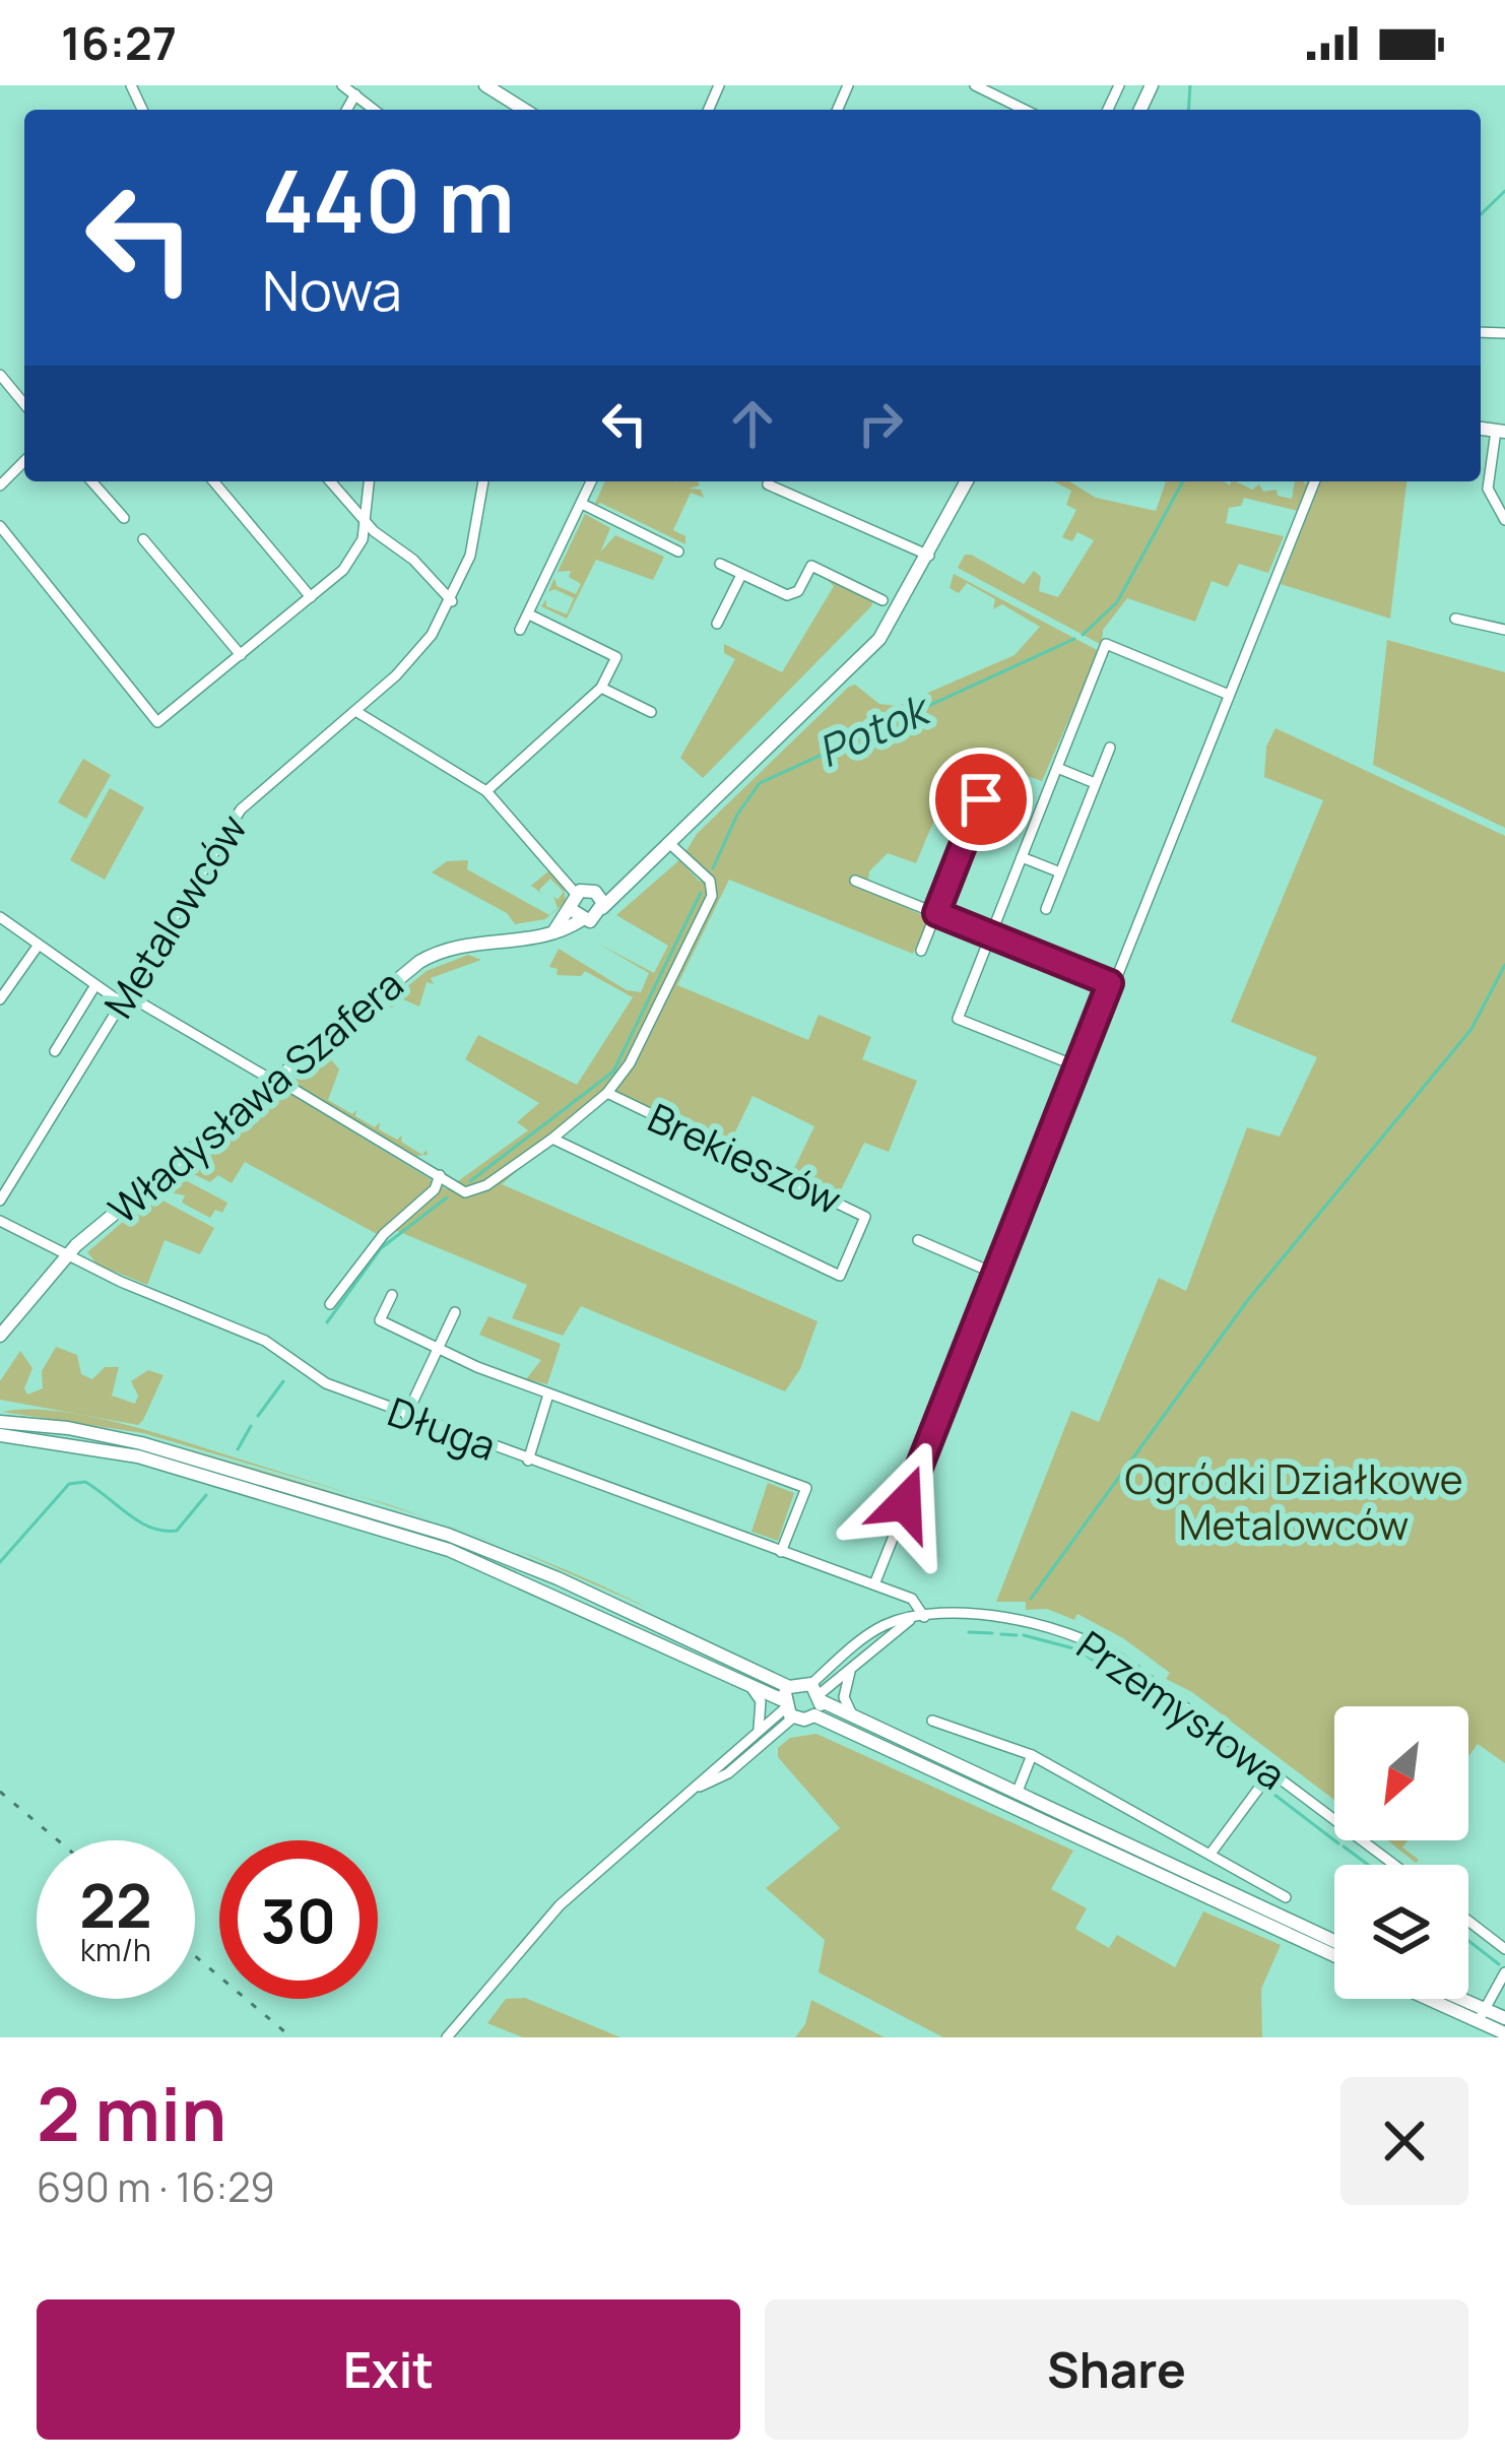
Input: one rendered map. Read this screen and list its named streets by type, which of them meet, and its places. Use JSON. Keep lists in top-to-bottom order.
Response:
{
  "streets": {
    "street": [
      "Metalowców",
      "Władysława Szafera",
      "Brekieszów",
      "Długa",
      "Przemysłowa"
    ]
  },
  "crossings": [
    ["Władysława Szafera", "Długa"],
    ["Długa", "Przemysłowa"]
  ],
  "water": ["Potok"],
  "parks": ["Ogródki Działkowe Metalowców"],
  "north": "bottom left",
  "page": {
    "status": "16:27",
    "turn": ["440 m", "Nowa"],
    "speed": "22 km/h",
    "limit": "30",
    "heading": ["2 min", "690 m · 16:29"],
    "buttons": ["Exit", "Share"]
  }
}
